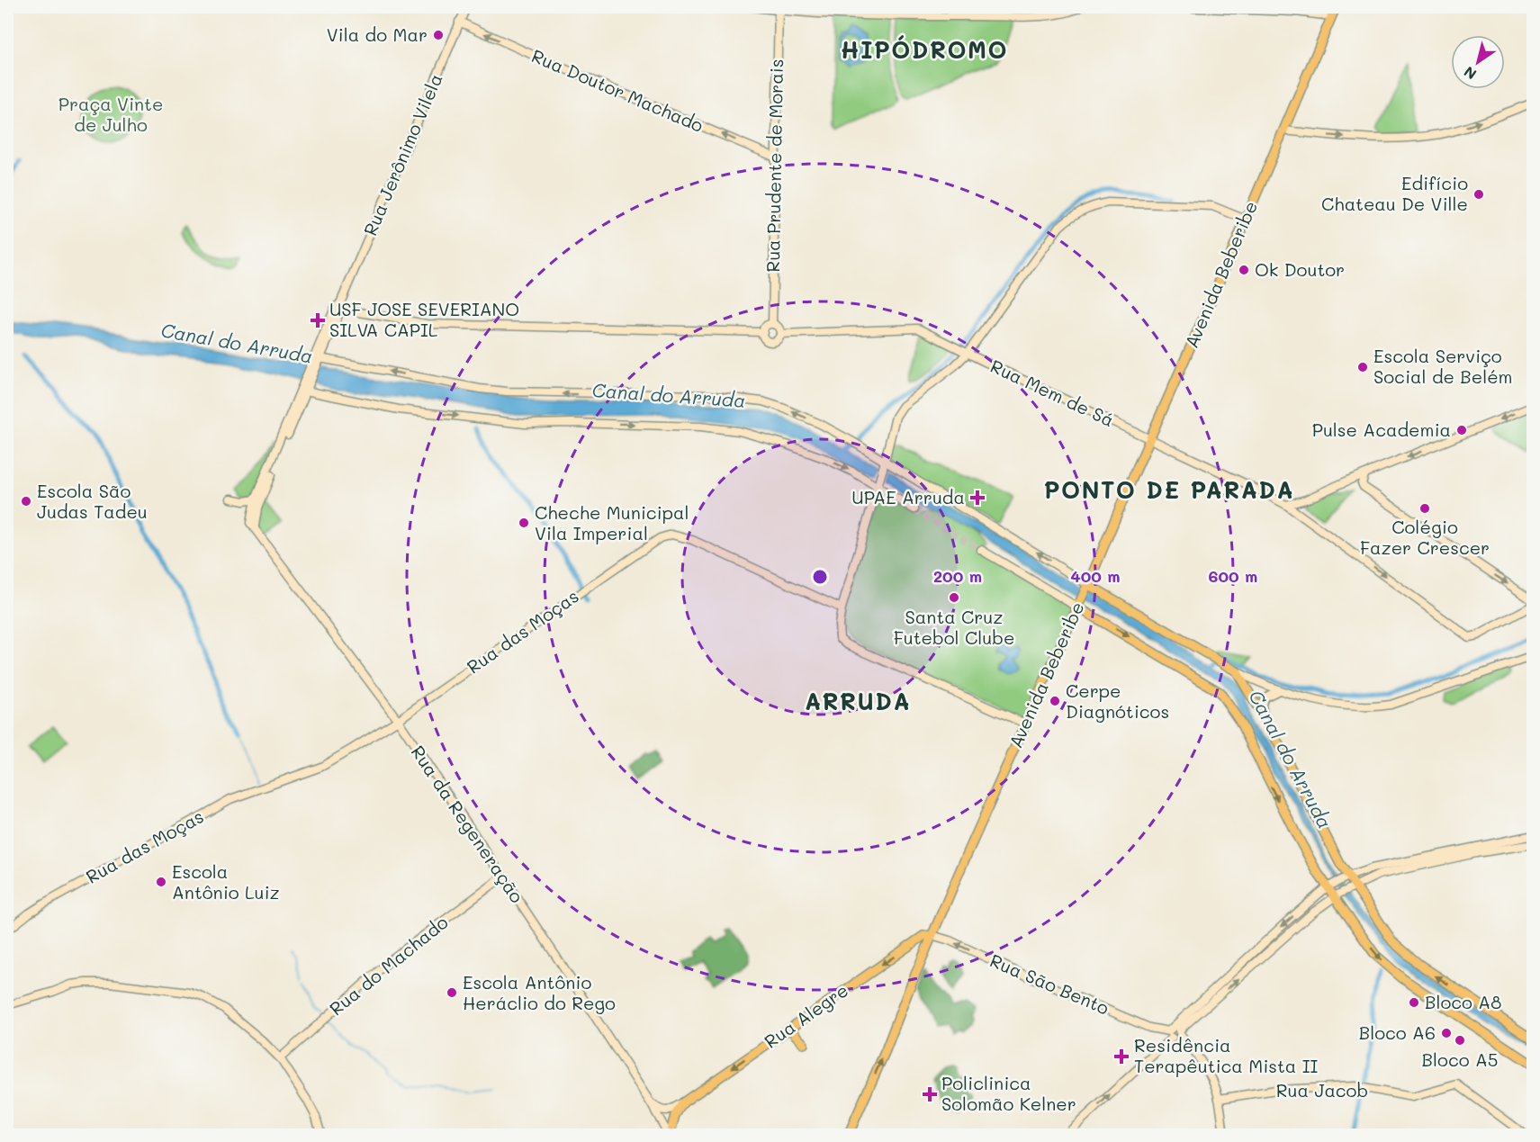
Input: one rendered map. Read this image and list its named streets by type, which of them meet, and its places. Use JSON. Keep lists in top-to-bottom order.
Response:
{
  "streets": {
    "main road": ["Avenida Beberibe", "Rua Alegre"],
    "street": [
      "Rua Doutor Machado",
      "Rua Jerônimo Vilela",
      "Rua Prudente de Morais",
      "Rua Mem de Sá",
      "Rua das Moças",
      "Rua da Regeneração",
      "Rua do Machado",
      "Rua São Bento",
      "Rua Jacob"
    ]
  },
  "crossings": [
    ["Rua Doutor Machado", "Rua Jerônimo Vilela"],
    ["Rua Doutor Machado", "Rua Prudente de Morais"],
    ["Rua Prudente de Morais", "Rua Mem de Sá"],
    ["Avenida Beberibe", "Rua Mem de Sá"],
    ["Avenida Beberibe", "Rua São Bento"],
    ["Avenida Beberibe", "Rua Alegre"],
    ["Rua das Moças", "Rua da Regeneração"],
    ["Rua da Regeneração", "Rua do Machado"],
    ["Rua da Regeneração", "Rua Alegre"],
    ["Rua São Bento", "Rua Alegre"]
  ],
  "one_way": ["Rua Doutor Machado", "Rua São Bento", "Rua Alegre"],
  "districts": ["HIPÓDROMO", "PONTO DE PARADA", "ARRUDA"],
  "water": ["Canal do Arruda"],
  "parks": ["Praça Vinte de Julho"],
  "places": {
    "other": [
      "Vila do Mar",
      "Edifício Chateau De Ville",
      "Ok Doutor",
      "Escola Serviço Social de Belém",
      "Pulse Academia",
      "Escola São Judas Tadeu",
      "Colégio Fazer Crescer",
      "Cheche Municipal Vila Imperial",
      "Santa Cruz Futebol Clube",
      "Cerpe Diagnóticos",
      "Escola Antônio Luiz",
      "Escola Antônio Heráclio do Rego",
      "Bloco A8",
      "Bloco A6",
      "Bloco A5"
    ],
    "health": [
      "USF JOSE SEVERIANO SILVA CAPIL",
      "UPAE Arruda",
      "Residência Terapêutica Mista II",
      "Policlinica Solomão Kelner"
    ]
  },
  "north": "bottom left",
  "rings": ["200 m", "400 m", "600 m"]
}
